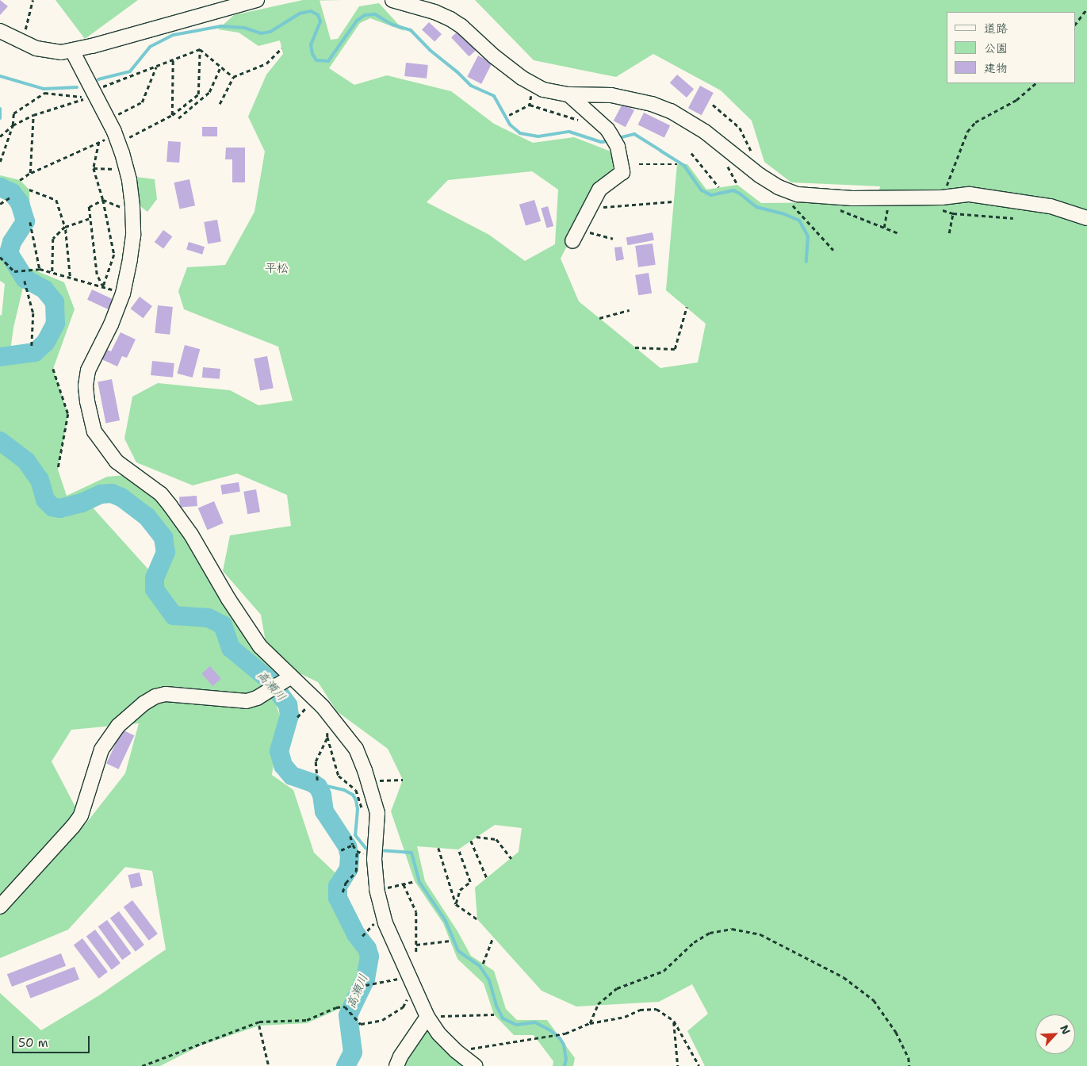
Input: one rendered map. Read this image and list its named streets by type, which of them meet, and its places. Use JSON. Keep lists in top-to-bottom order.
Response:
{
  "districts": ["平松"],
  "water": ["高瀬川"],
  "legend": ["道路", "公園", "建物"],
  "scale_bar": "50 m",
  "north": "top right"
}
